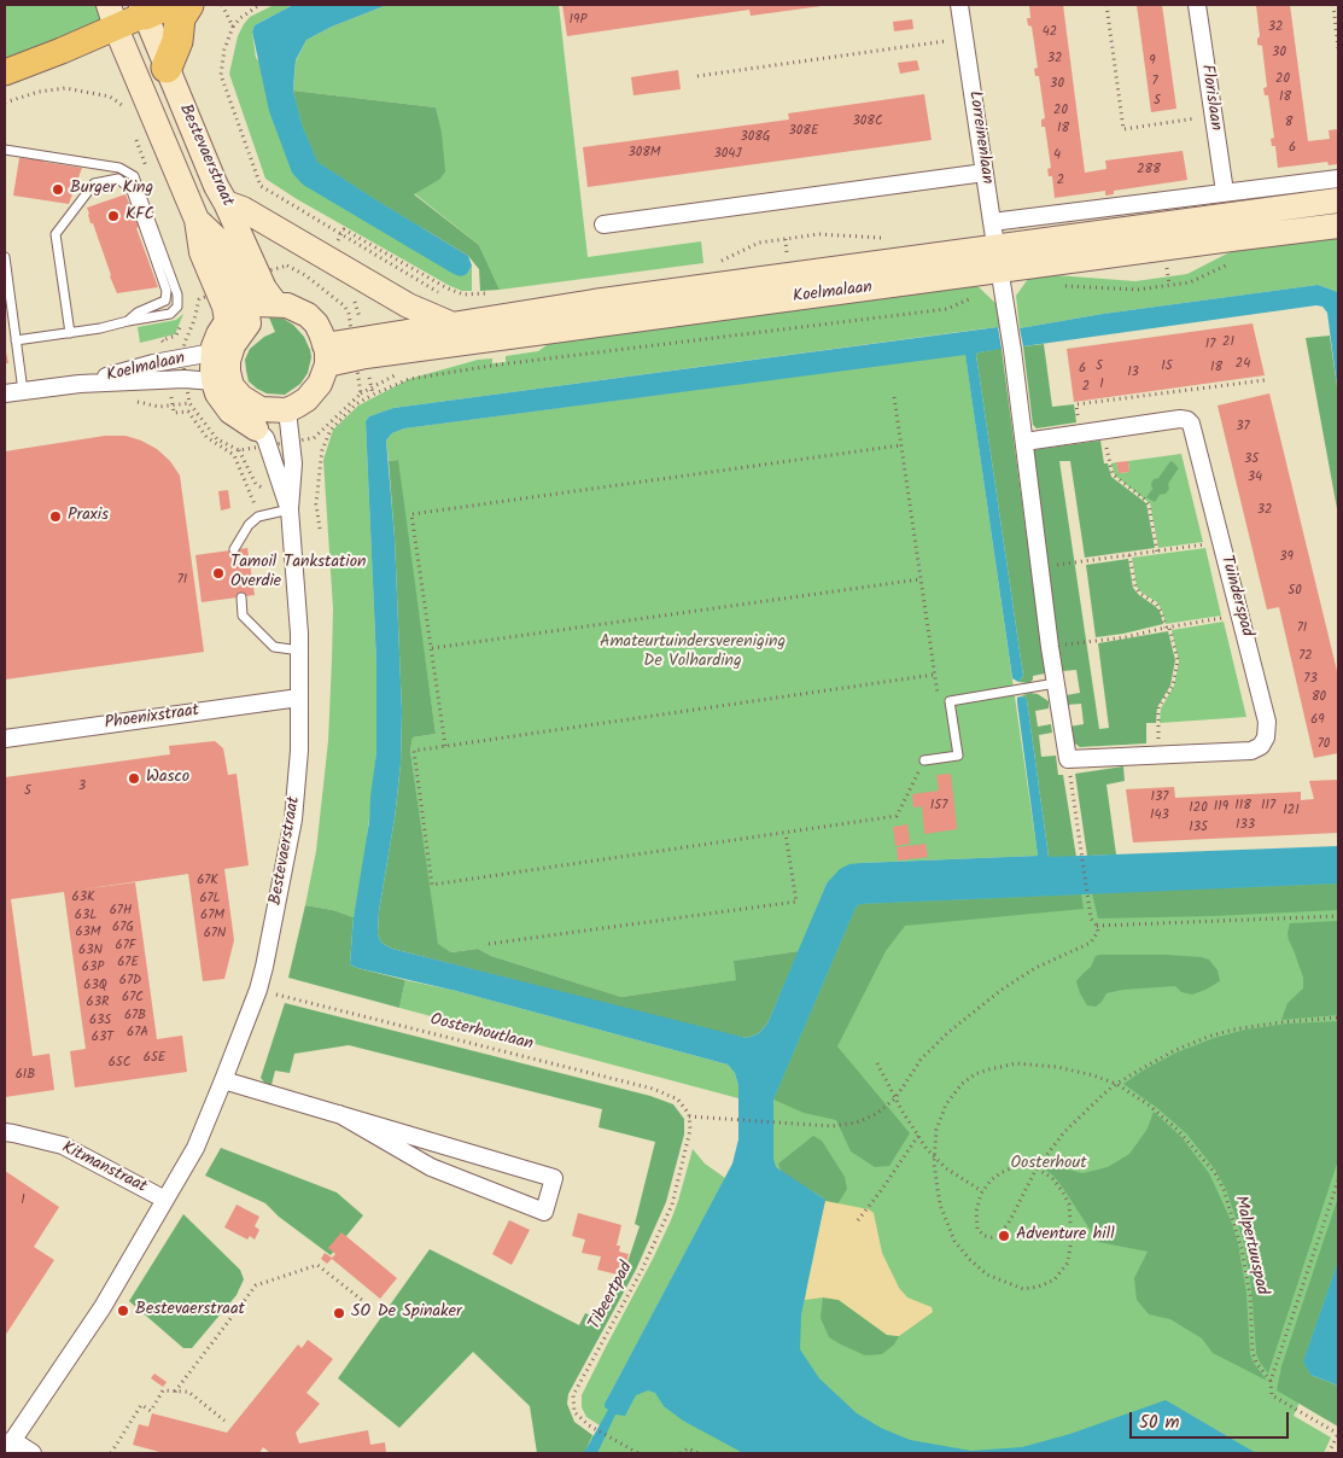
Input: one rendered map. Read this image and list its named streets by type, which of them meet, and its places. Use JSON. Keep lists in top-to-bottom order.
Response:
{
  "streets": {
    "street": [
      "Florislaan",
      "Lorreinenlaan",
      "Bestevaerstraat",
      "Koelmalaan",
      "Tuinderspad",
      "Phoenixstraat",
      "Kitmanstraat"
    ],
    "path": ["Oosterhoutlaan", "Malpertuuspad", "Tibeertpad"]
  },
  "crossings": [
    ["Lorreinenlaan", "Koelmalaan"],
    ["Bestevaerstraat", "Koelmalaan"],
    ["Bestevaerstraat", "Phoenixstraat"],
    ["Bestevaerstraat", "Oosterhoutlaan"],
    ["Bestevaerstraat", "Kitmanstraat"],
    ["Oosterhoutlaan", "Tibeertpad"]
  ],
  "parks": ["Amateurtuindersvereniging De Volharding", "Oosterhout"],
  "places": [
    "Burger King",
    "KFC",
    "Praxis",
    "Tamoil Tankstation Overdie",
    "Wasco",
    "Adventure hill",
    "Bestevaerstraat",
    "SO De Spinaker"
  ],
  "house_numbers": [
    "19P",
    "32",
    "42",
    "30",
    "32",
    "9",
    "20",
    "7",
    "30",
    "18",
    "5",
    "20",
    "308C",
    "8",
    "18",
    "308E",
    "308G",
    "6",
    "308M",
    "304J",
    "4",
    "288",
    "2",
    "21",
    "17",
    "24",
    "5",
    "15",
    "18",
    "6",
    "13",
    "1",
    "2",
    "37",
    "35",
    "34",
    "32",
    "39",
    "71",
    "50",
    "71",
    "72",
    "73",
    "80",
    "69",
    "70",
    "3",
    "5",
    "137",
    "157",
    "118",
    "117",
    "119",
    "120",
    "121",
    "143",
    "133",
    "135",
    "67K",
    "63K",
    "67L",
    "67H",
    "63L",
    "67M",
    "67G",
    "63M",
    "67N",
    "67F",
    "63N",
    "67E",
    "63P",
    "67D",
    "63Q",
    "67C",
    "63R",
    "67B",
    "63S",
    "67A",
    "63T",
    "65E",
    "65C",
    "61B",
    "1"
  ],
  "scale_bar": "50 m"
}
